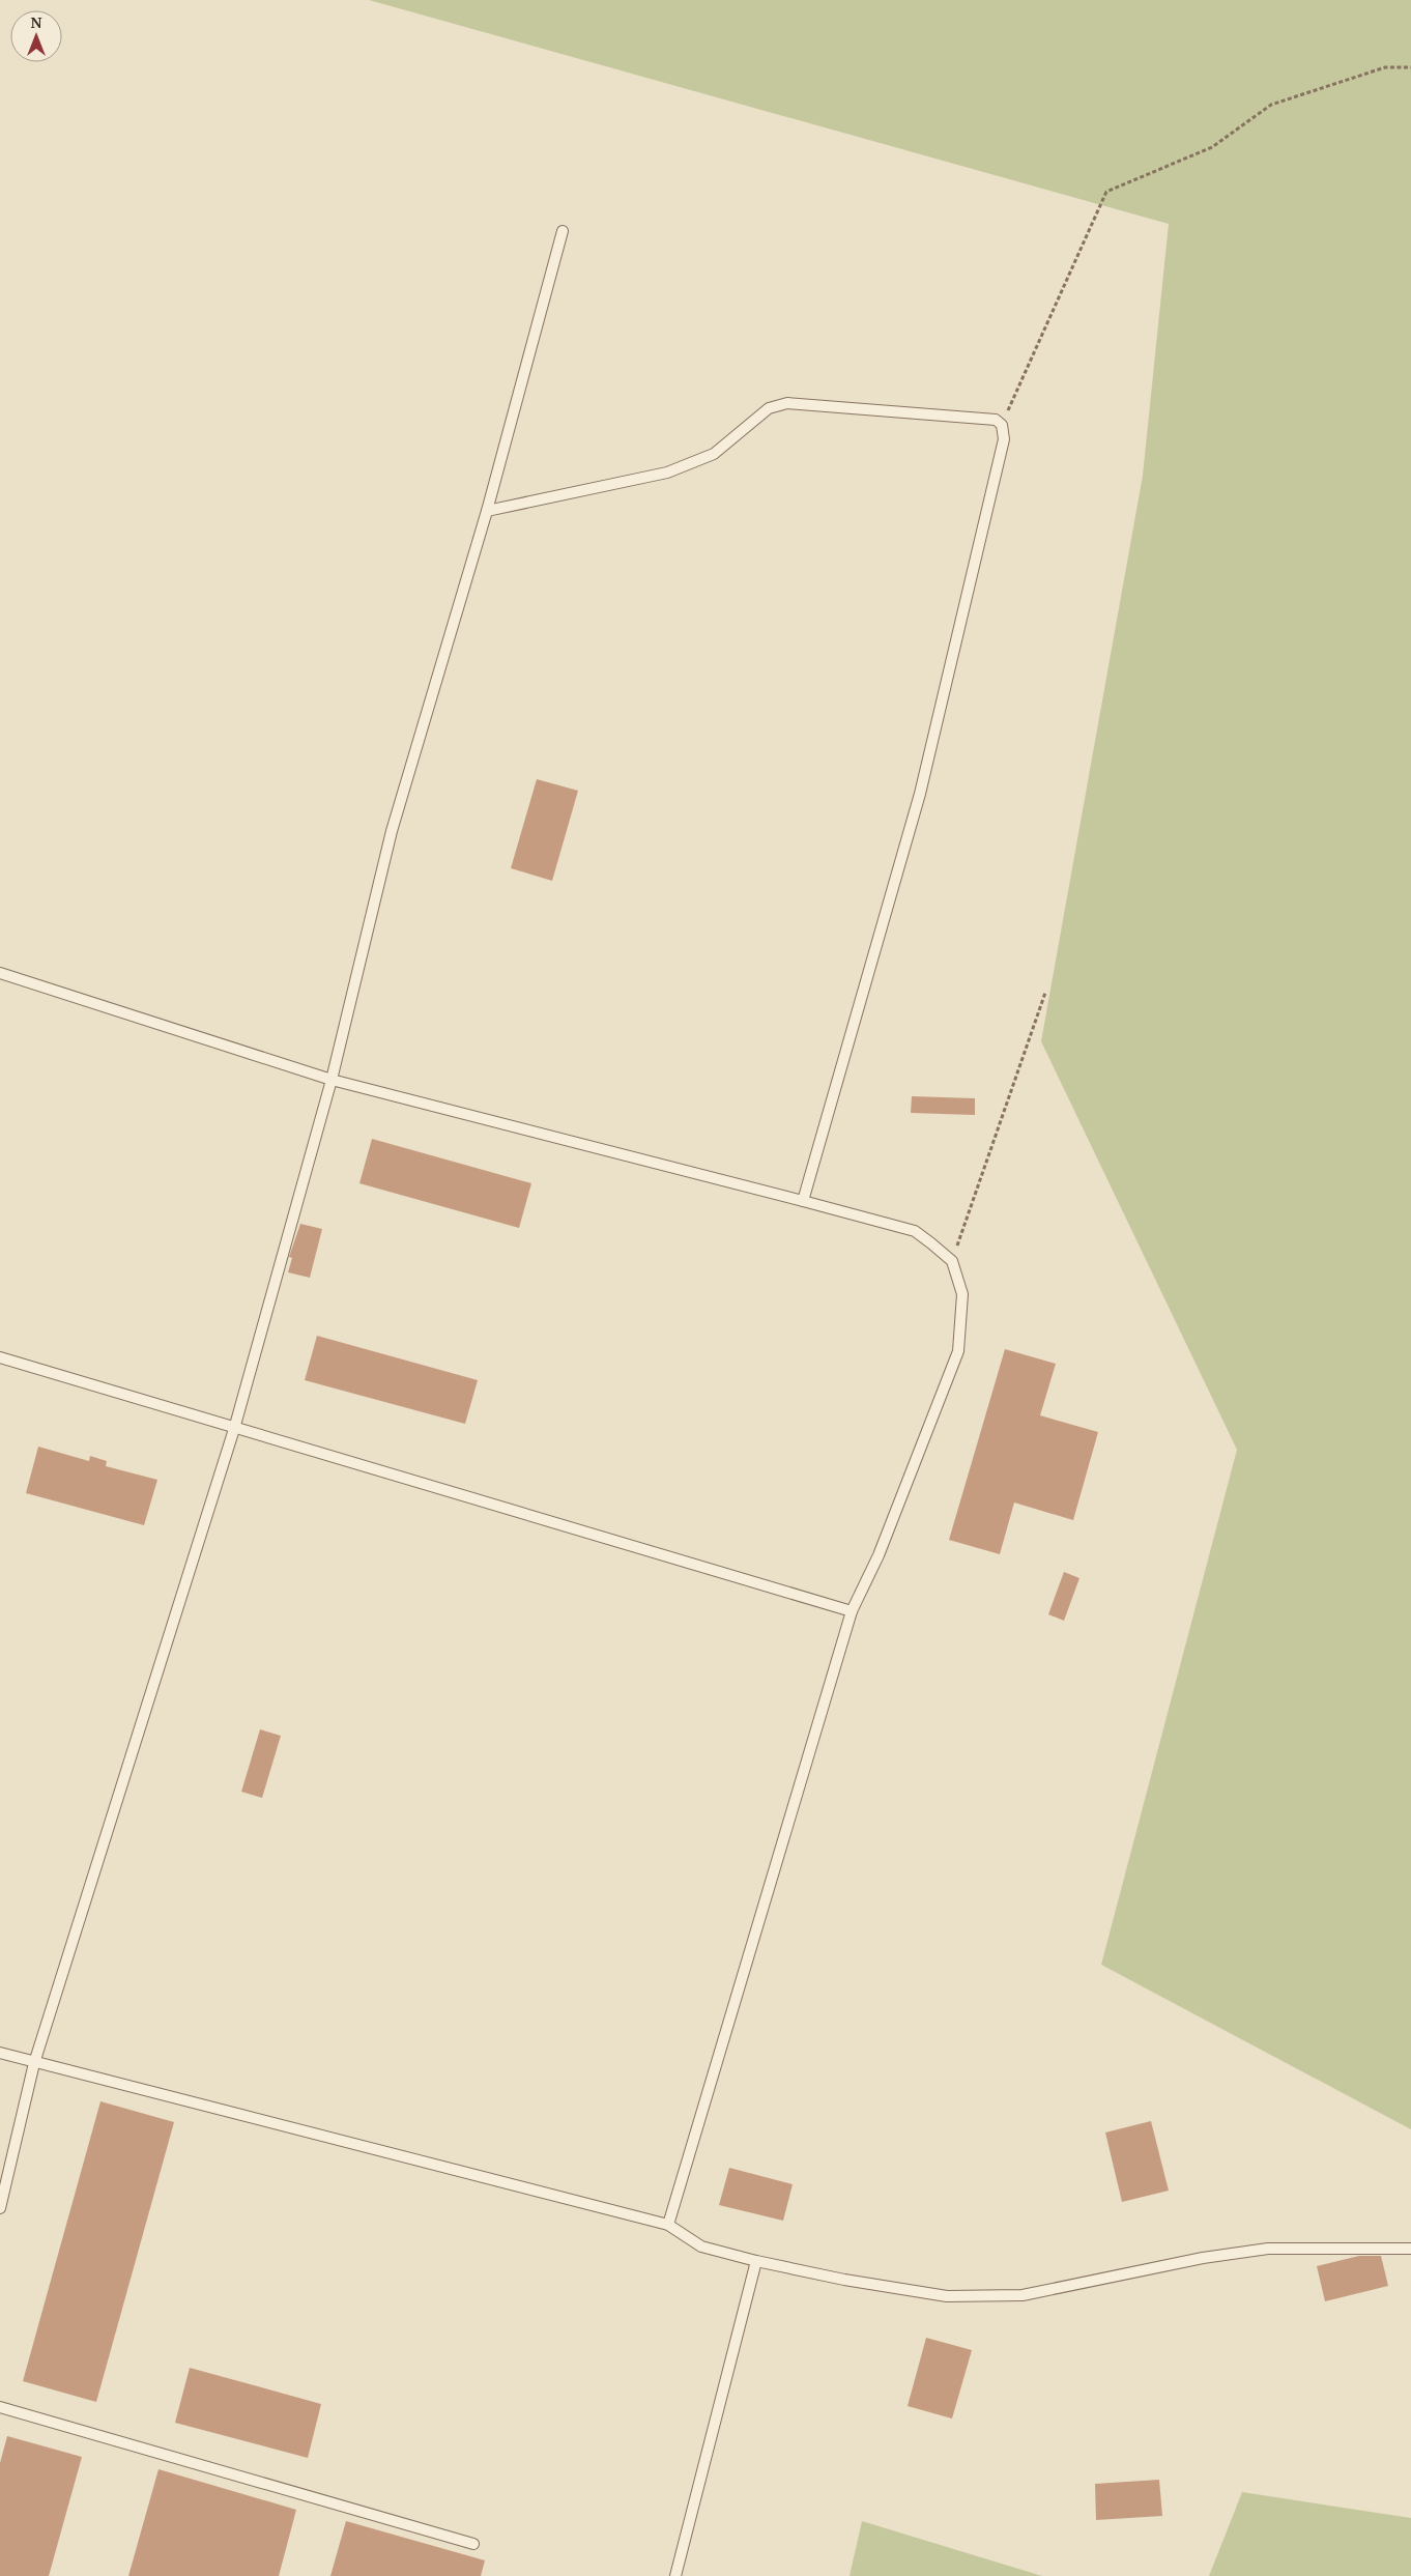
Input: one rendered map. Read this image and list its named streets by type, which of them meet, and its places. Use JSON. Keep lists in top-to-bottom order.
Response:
{
  "north": "top"
}
